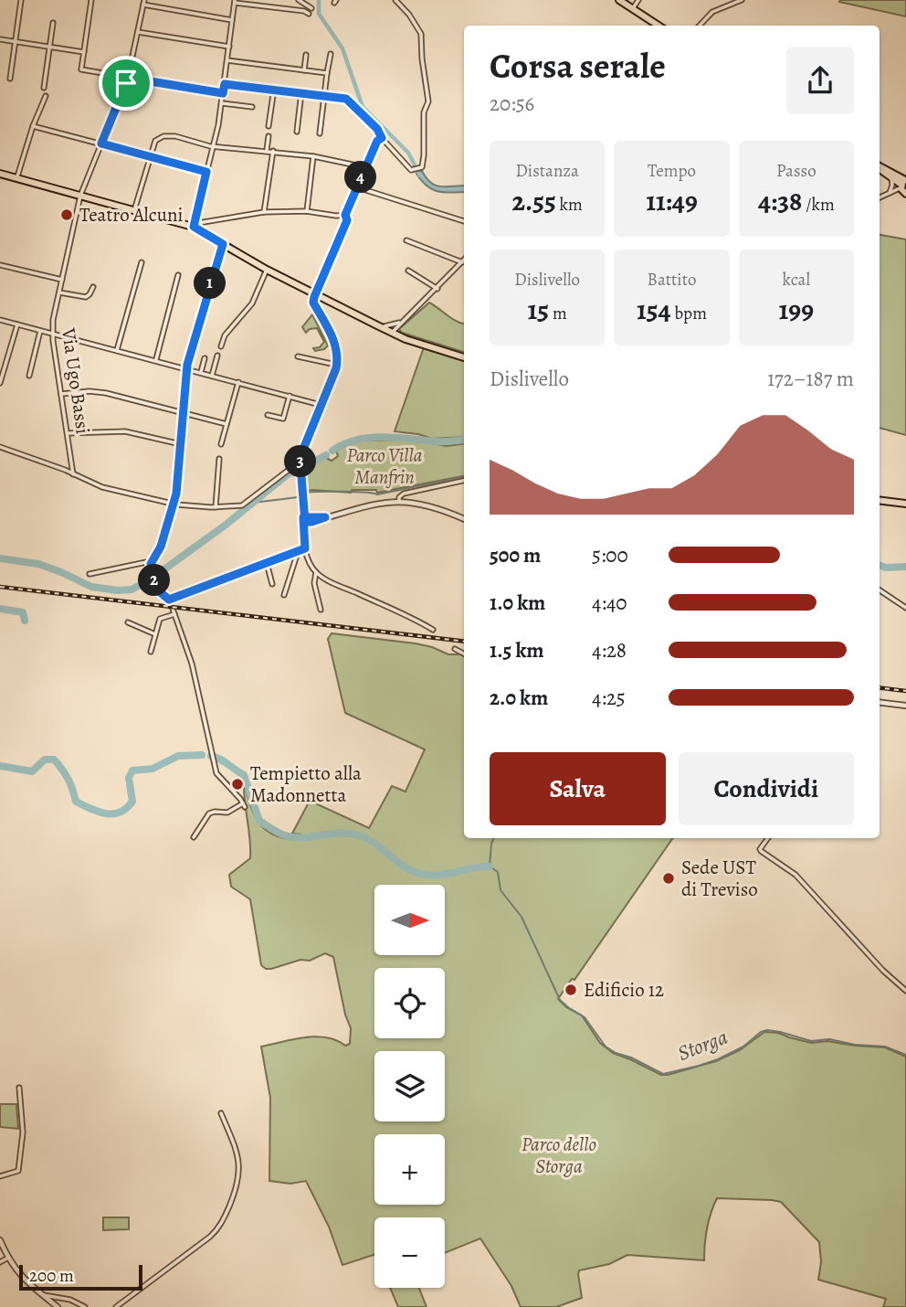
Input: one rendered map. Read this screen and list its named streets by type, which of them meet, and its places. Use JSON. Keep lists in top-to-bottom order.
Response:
{
  "streets": {
    "street": ["Via Ugo Bassi"]
  },
  "water": ["Storga"],
  "parks": ["Parco Villa Manfrin", "Parco dello Storga"],
  "places": [
    "Teatro Alcuni",
    "Tempietto alla Madonnetta",
    "Sede UST di Treviso",
    "Edificio 12"
  ],
  "scale_bar": "200 m",
  "north": "right",
  "page": {
    "heading": ["Corsa serale", "20:56"],
    "stats": [
      ["Distanza", "2.55 km"],
      ["Tempo", "11:49"],
      ["Passo", "4:38 /km"],
      ["Dislivello", "15 m"],
      ["Battito", "154 bpm"],
      ["kcal", "199"]
    ],
    "pins": [
      "4",
      "1",
      "3",
      "2"
    ],
    "chart": ["Dislivello", "172–187 m"],
    "list": [
      {
        "name": "500 m",
        "note": "5:00"
      },
      {
        "name": "1.0 km",
        "note": "4:40"
      },
      {
        "name": "1.5 km",
        "note": "4:28"
      },
      {
        "name": "2.0 km",
        "note": "4:25"
      }
    ],
    "buttons": ["Salva", "Condividi"],
    "map_buttons": ["+", "−"],
    "scale": "200 m"
  }
}
